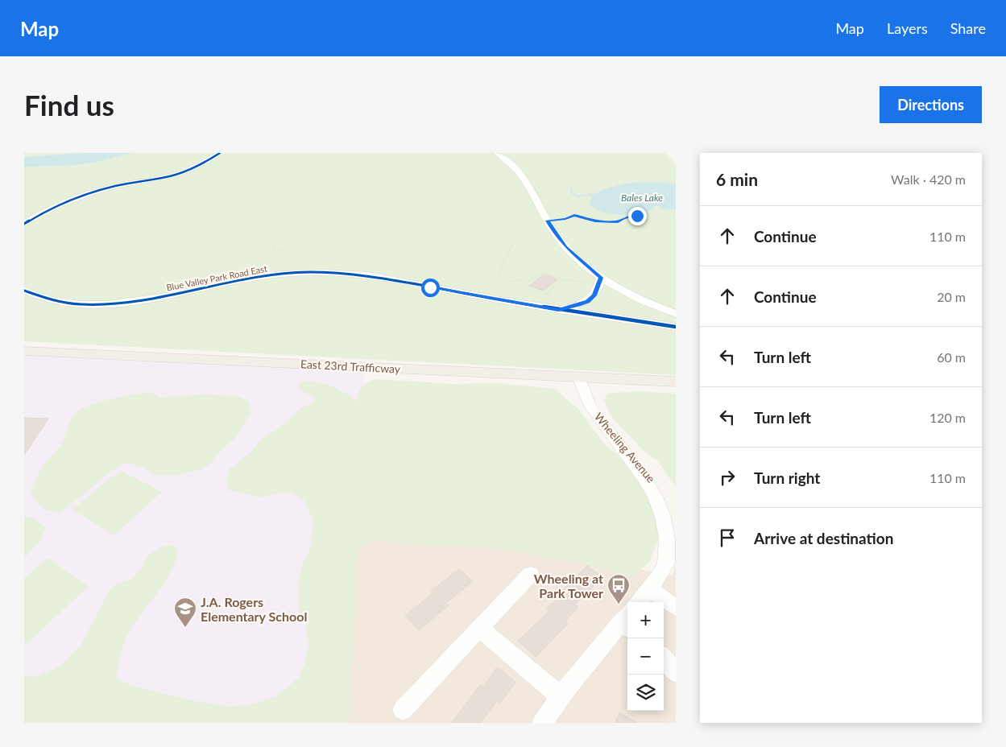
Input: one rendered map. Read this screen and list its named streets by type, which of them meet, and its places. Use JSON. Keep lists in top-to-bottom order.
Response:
{
  "streets": {
    "main road": ["East 23rd Trafficway"],
    "street": ["Blue Valley Park Road East", "Wheeling Avenue"]
  },
  "crossings": [
    ["East 23rd Trafficway", "Wheeling Avenue"]
  ],
  "water": ["Bales Lake"],
  "places": {
    "bus stop": ["Wheeling at Park Tower"],
    "school or university": ["J.A. Rogers Elementary School"]
  },
  "page": {
    "header": "Map",
    "nav": ["Map", "Layers", "Share"],
    "buttons": "Directions",
    "title": "Find us",
    "heading": ["6 min", "Walk · 420 m"],
    "list": [
      ["Continue", "110 m"],
      ["Continue", "20 m"],
      ["Turn left", "60 m"],
      ["Turn left", "120 m"],
      ["Turn right", "110 m"],
      "Arrive at destination"
    ],
    "map_buttons": ["+", "−"]
  }
}
